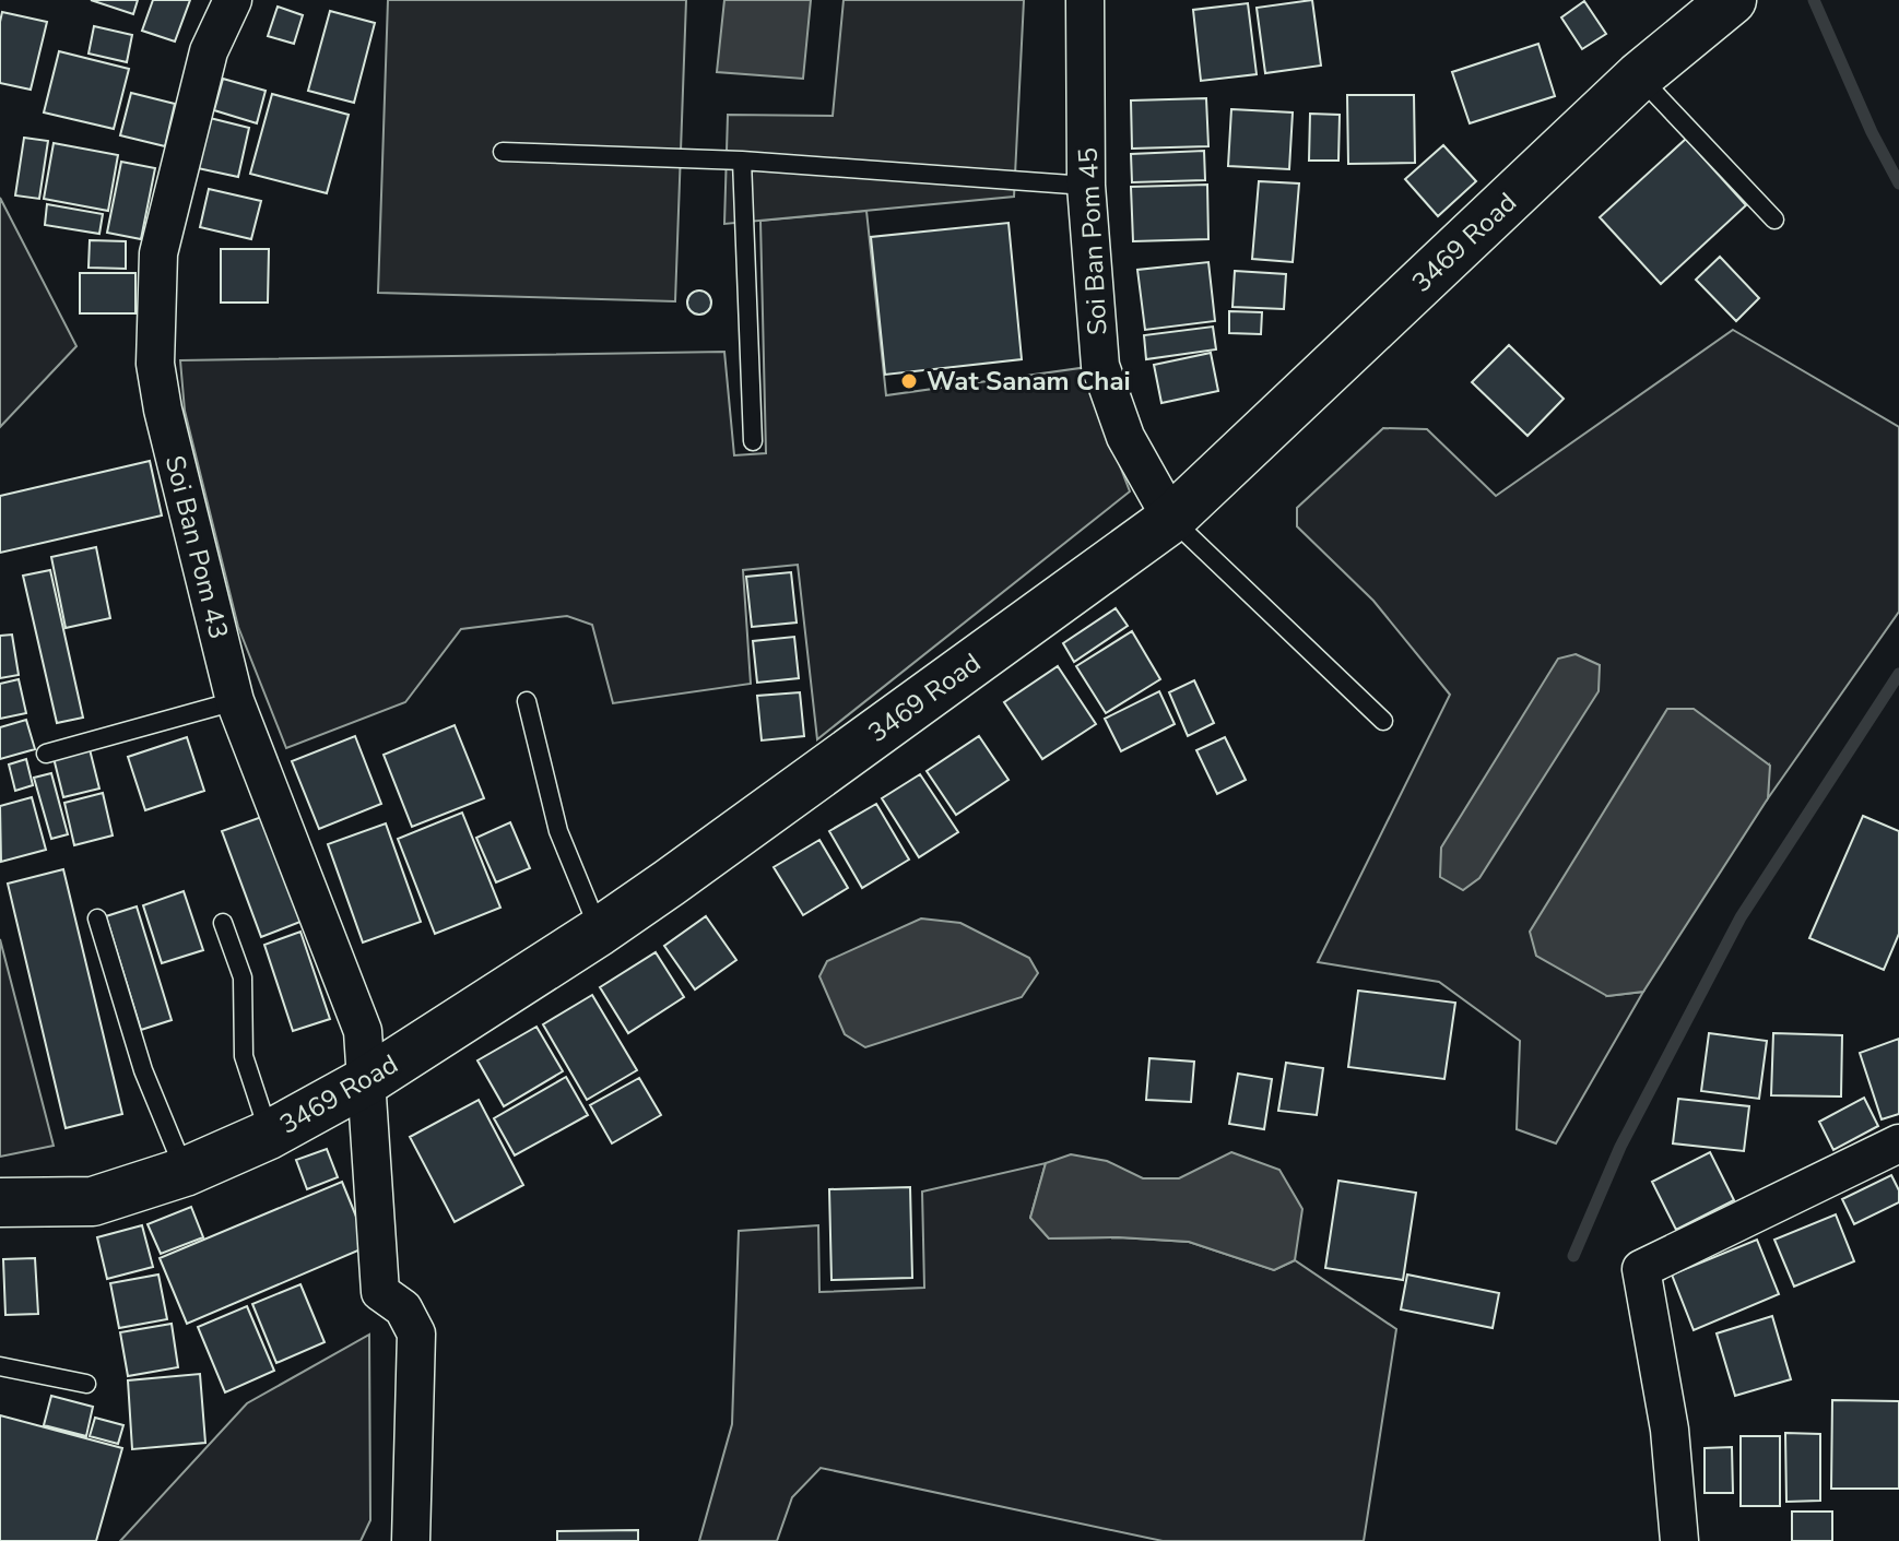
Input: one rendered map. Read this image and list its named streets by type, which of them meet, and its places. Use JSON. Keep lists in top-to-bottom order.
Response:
{
  "streets": {
    "street": ["Soi Ban Pom 45", "3469 Road", "Soi Ban Pom 43"]
  },
  "crossings": [
    ["Soi Ban Pom 45", "3469 Road"],
    ["3469 Road", "Soi Ban Pom 43"]
  ],
  "places": ["Wat Sanam Chai"]
}
